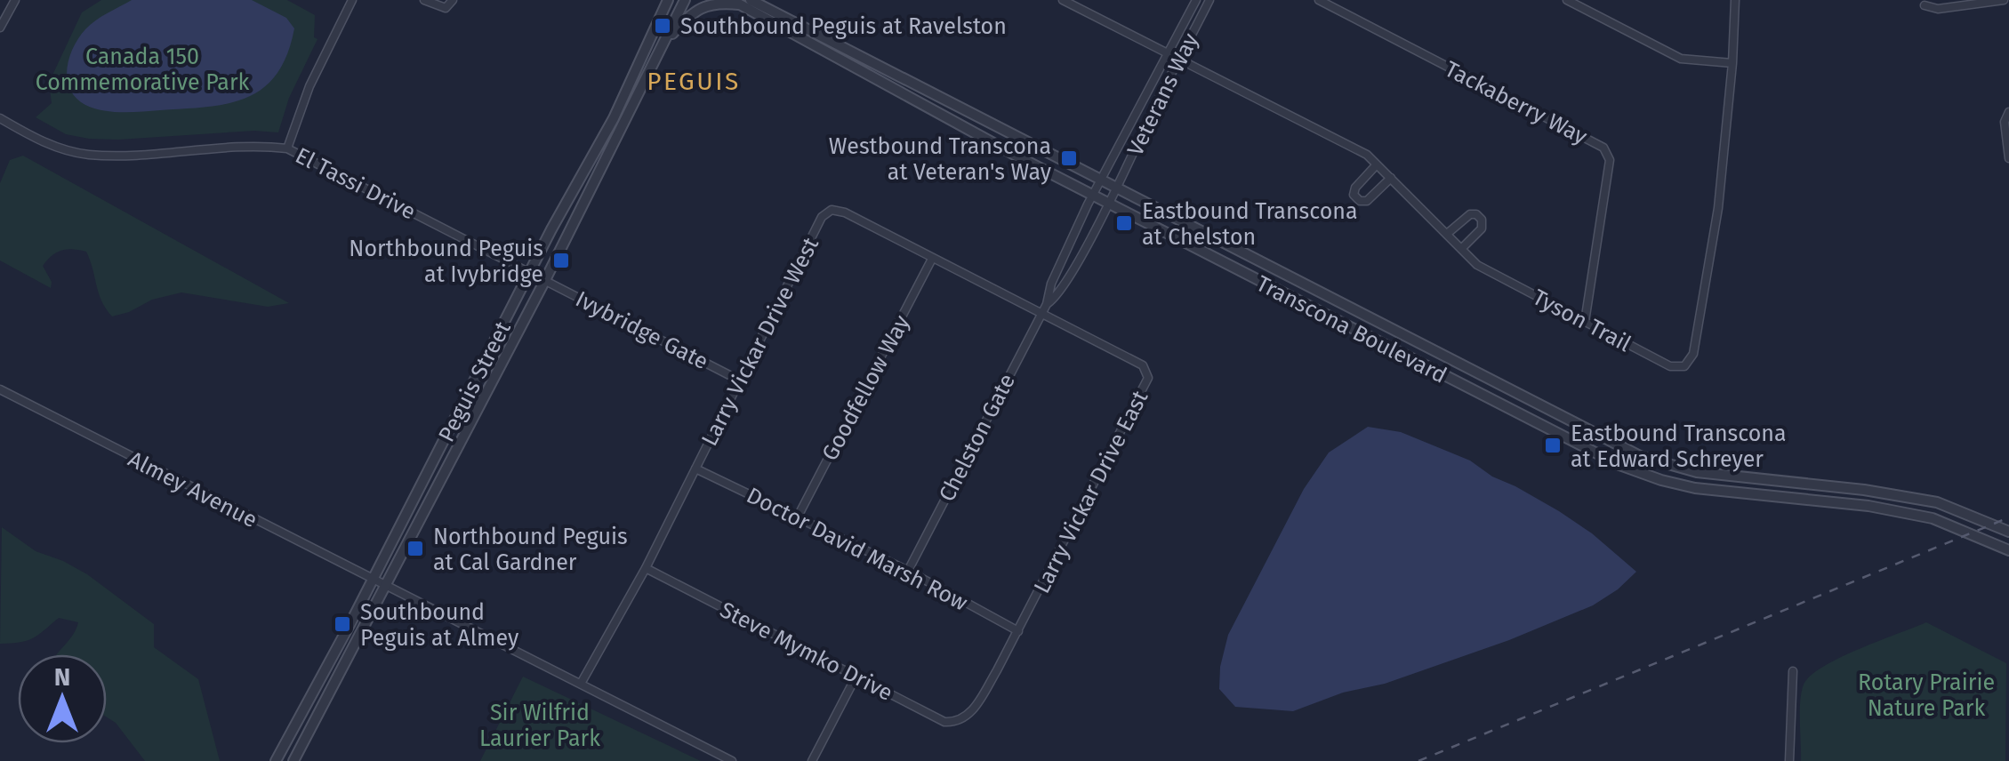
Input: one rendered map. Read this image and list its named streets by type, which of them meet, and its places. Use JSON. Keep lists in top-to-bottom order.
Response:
{
  "streets": {
    "street": [
      "Veterans Way",
      "Tackaberry Way",
      "El Tassi Drive",
      "Tyson Trail",
      "Transcona Boulevard",
      "Ivybridge Gate",
      "Larry Vickar Drive West",
      "Peguis Street",
      "Goodfellow Way",
      "Chelston Gate",
      "Almey Avenue",
      "Larry Vickar Drive East",
      "Doctor David Marsh Row",
      "Steve Mymko Drive"
    ]
  },
  "crossings": [
    ["Veterans Way", "Tyson Trail"],
    ["Veterans Way", "Transcona Boulevard"],
    ["Veterans Way", "Chelston Gate"],
    ["Tackaberry Way", "Tyson Trail"],
    ["El Tassi Drive", "Ivybridge Gate"],
    ["El Tassi Drive", "Peguis Street"],
    ["Transcona Boulevard", "Chelston Gate"],
    ["Ivybridge Gate", "Larry Vickar Drive West"],
    ["Ivybridge Gate", "Peguis Street"],
    ["Larry Vickar Drive West", "Goodfellow Way"],
    ["Larry Vickar Drive West", "Chelston Gate"],
    ["Larry Vickar Drive West", "Almey Avenue"],
    ["Larry Vickar Drive West", "Larry Vickar Drive East"],
    ["Larry Vickar Drive West", "Doctor David Marsh Row"],
    ["Larry Vickar Drive West", "Steve Mymko Drive"],
    ["Peguis Street", "Almey Avenue"],
    ["Goodfellow Way", "Doctor David Marsh Row"],
    ["Chelston Gate", "Larry Vickar Drive East"],
    ["Chelston Gate", "Doctor David Marsh Row"],
    ["Larry Vickar Drive East", "Doctor David Marsh Row"],
    ["Larry Vickar Drive East", "Steve Mymko Drive"]
  ],
  "districts": ["PEGUIS"],
  "parks": ["Canada 150 Commemorative Park", "Rotary Prairie Nature Park", "Sir Wilfrid Laurier Park"],
  "places": {
    "transit": [
      "Southbound Peguis at Ravelston",
      "Westbound Transcona at Veteran's Way",
      "Eastbound Transcona at Chelston",
      "Northbound Peguis at Ivybridge",
      "Eastbound Transcona at Edward Schreyer",
      "Northbound Peguis at Cal Gardner",
      "Southbound Peguis at Almey"
    ]
  },
  "north": "top"
}
